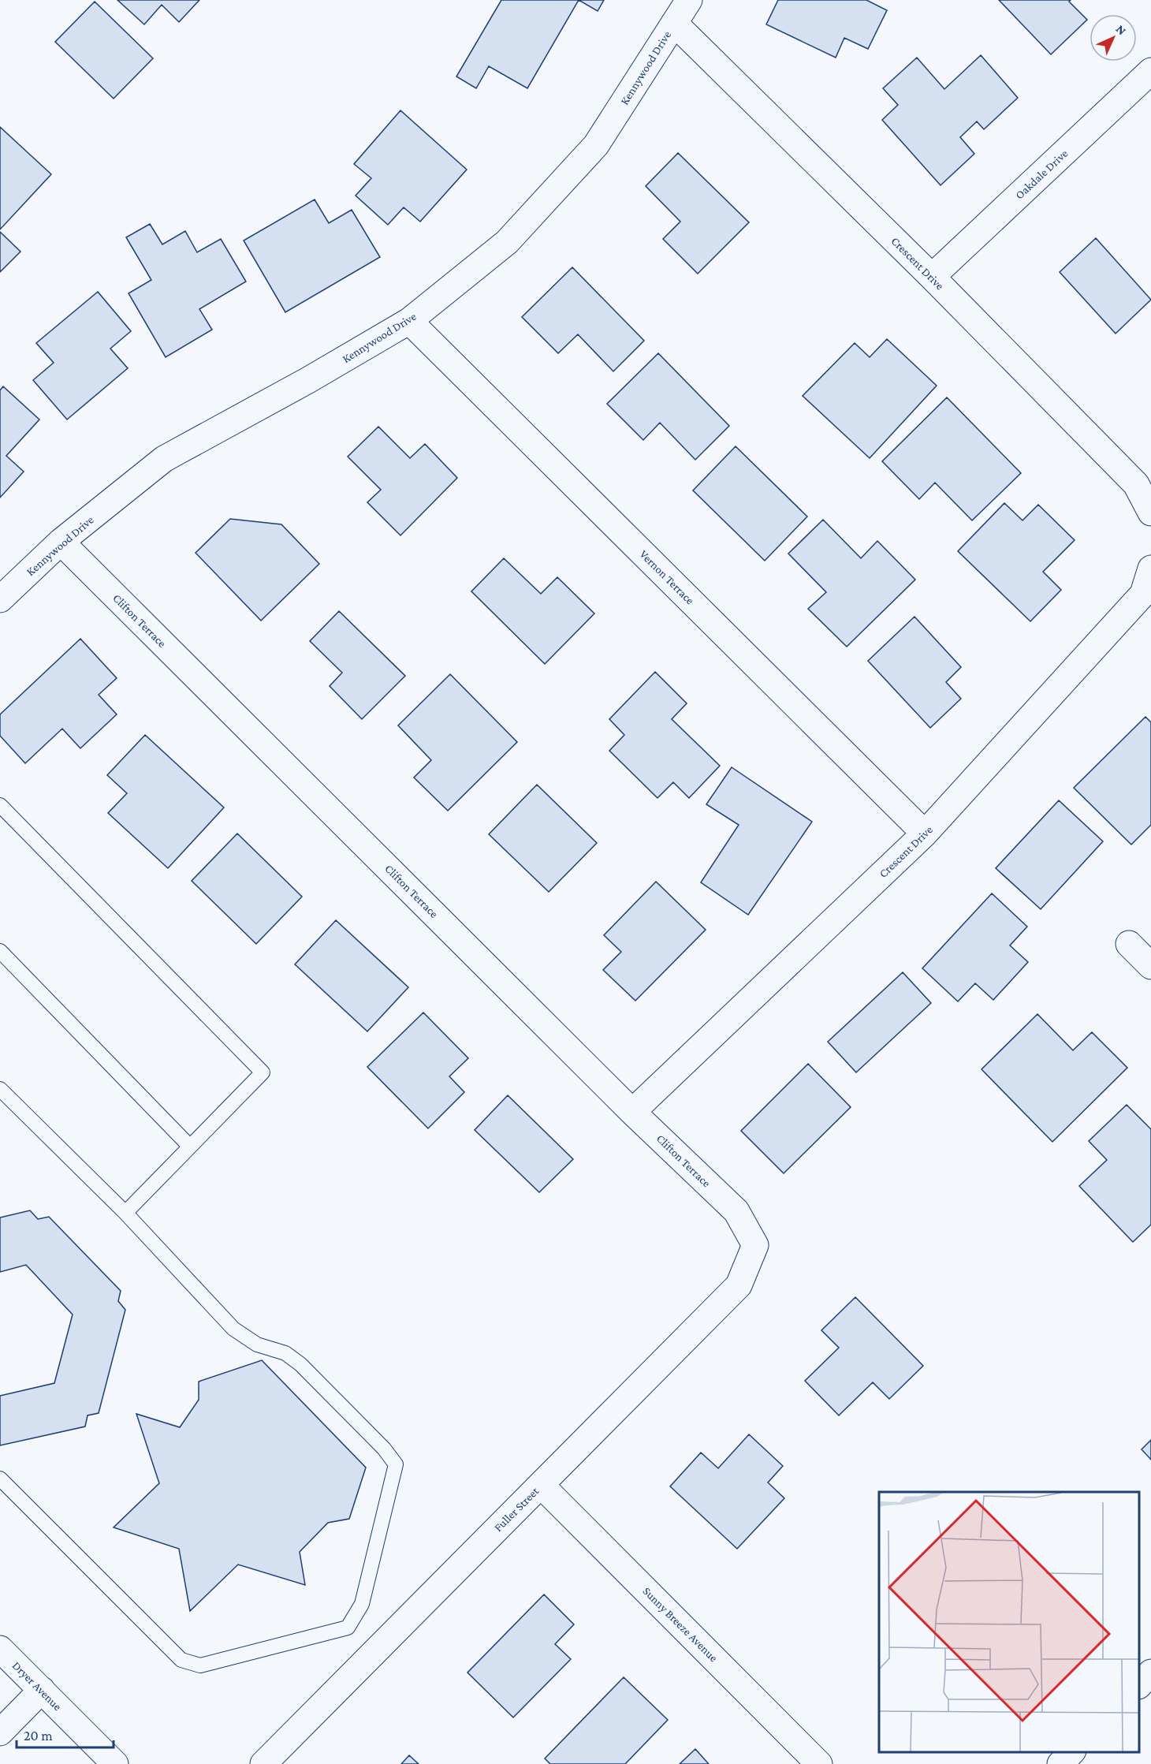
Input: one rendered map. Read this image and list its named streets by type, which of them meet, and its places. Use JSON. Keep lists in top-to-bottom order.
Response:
{
  "streets": {
    "street": [
      "Kennywood Drive",
      "Oakdale Drive",
      "Crescent Drive",
      "Vernon Terrace",
      "Clifton Terrace",
      "Fuller Street",
      "Sunny Breeze Avenue",
      "Dryer Avenue"
    ]
  },
  "crossings": [
    ["Kennywood Drive", "Crescent Drive"],
    ["Kennywood Drive", "Vernon Terrace"],
    ["Kennywood Drive", "Clifton Terrace"],
    ["Oakdale Drive", "Crescent Drive"],
    ["Crescent Drive", "Vernon Terrace"],
    ["Crescent Drive", "Clifton Terrace"],
    ["Clifton Terrace", "Fuller Street"],
    ["Fuller Street", "Sunny Breeze Avenue"]
  ],
  "scale_bar": "20 m",
  "north": "top right"
}
